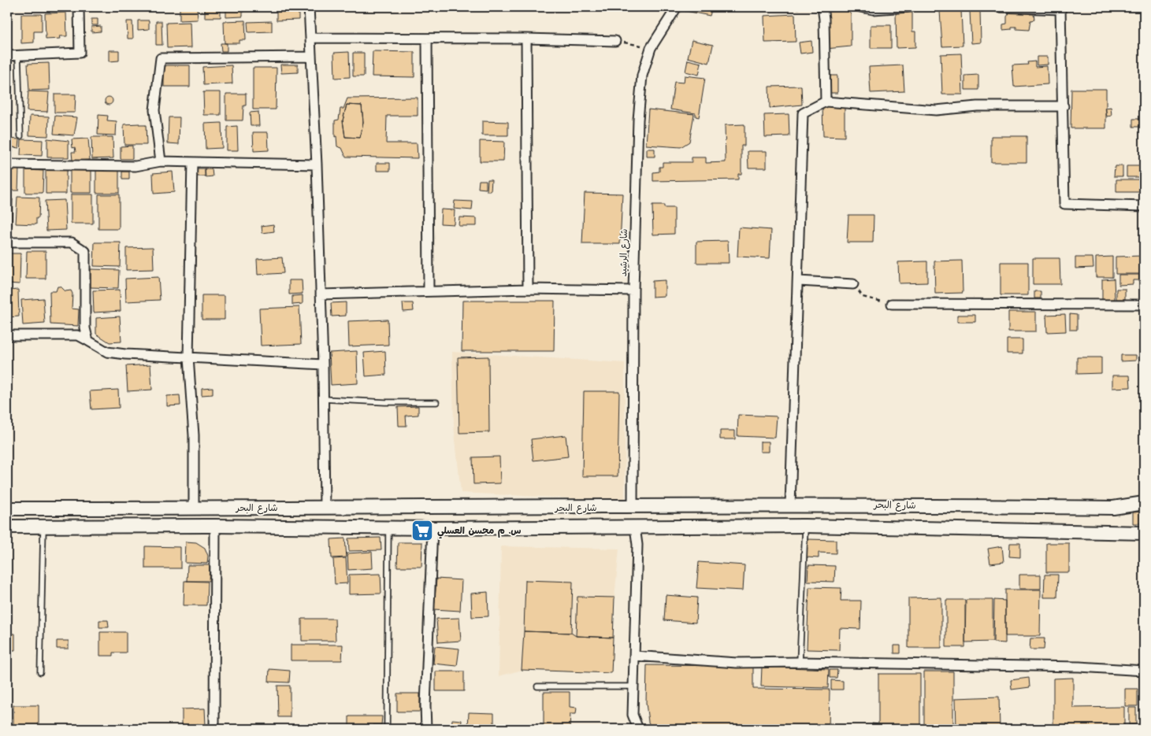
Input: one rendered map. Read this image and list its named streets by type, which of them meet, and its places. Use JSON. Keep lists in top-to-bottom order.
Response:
{
  "streets": {
    "main road": ["شارع البحر"],
    "street": ["شارع الرشيد"]
  },
  "crossings": [
    ["شارع الرشيد", "شارع البحر"]
  ],
  "places": {
    "supermarket": ["س. م محسن العسلي"]
  }
}
